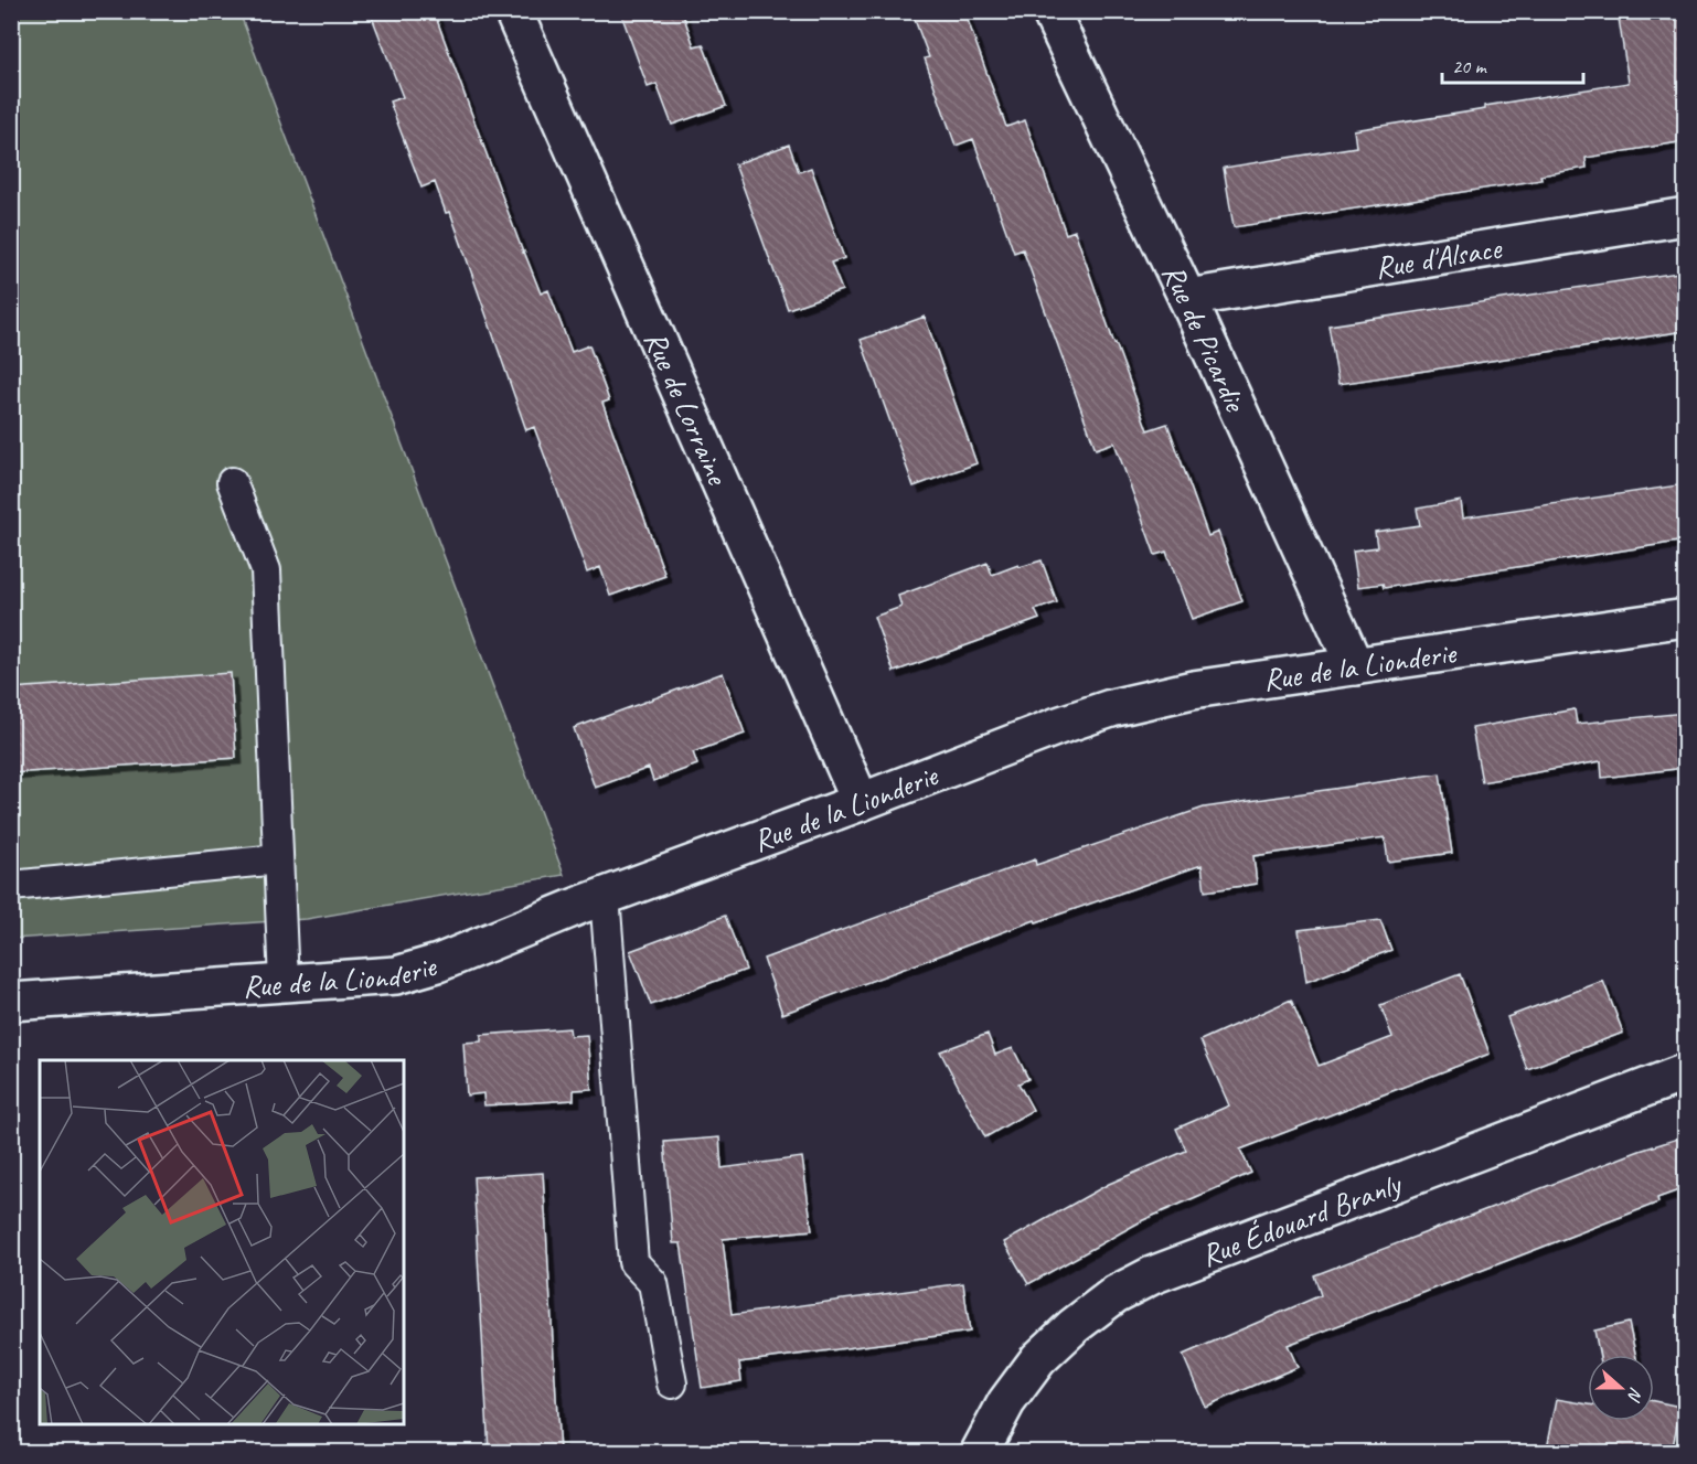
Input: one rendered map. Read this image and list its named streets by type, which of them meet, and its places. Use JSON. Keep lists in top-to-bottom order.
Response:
{
  "streets": {
    "street": [
      "Rue d'Alsace",
      "Rue de Picardie",
      "Rue de Lorraine",
      "Rue de la Lionderie",
      "Rue Édouard Branly"
    ]
  },
  "crossings": [
    ["Rue d'Alsace", "Rue de Picardie"],
    ["Rue de Picardie", "Rue de la Lionderie"],
    ["Rue de Lorraine", "Rue de la Lionderie"]
  ],
  "scale_bar": "20 m",
  "north": "right"
}
